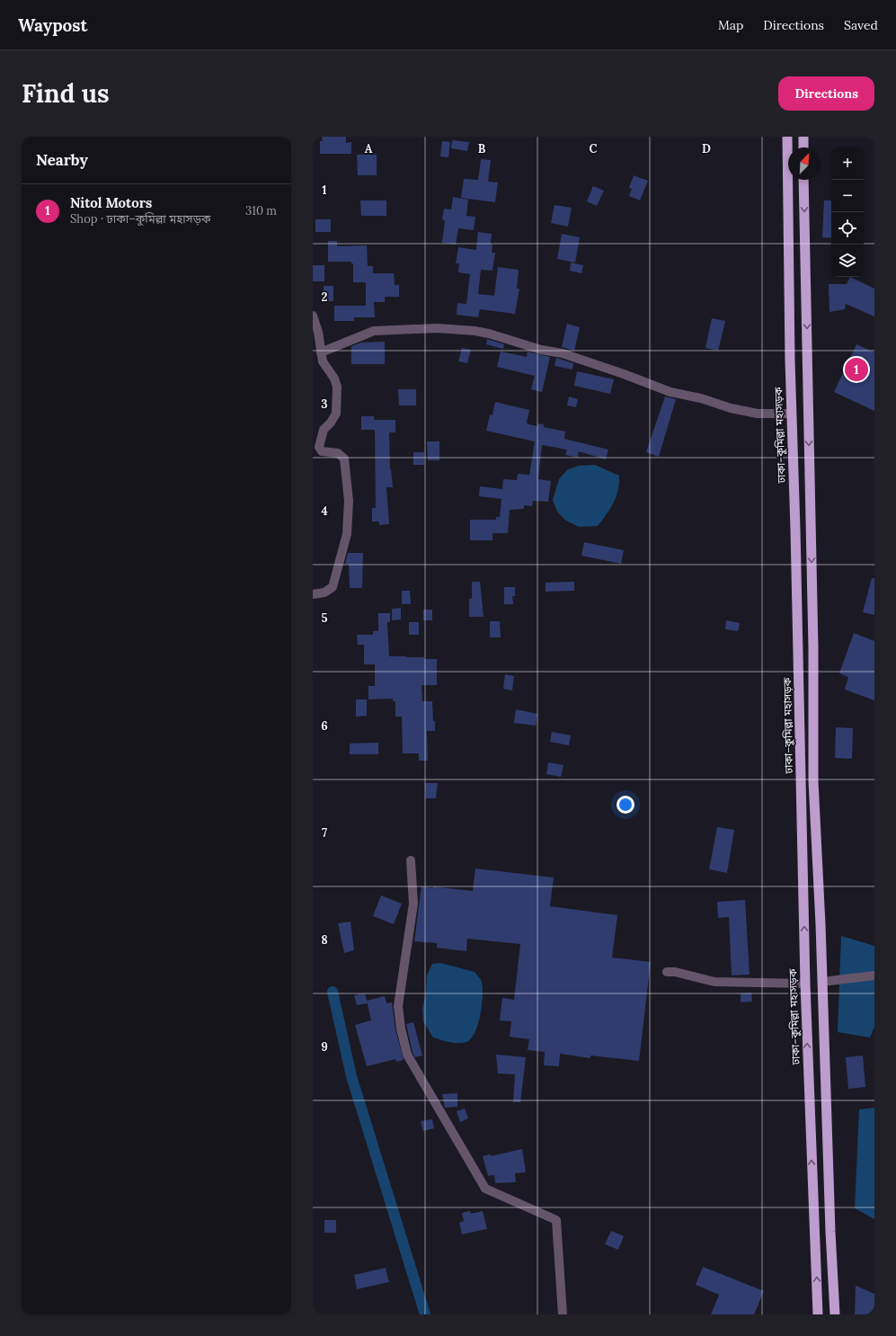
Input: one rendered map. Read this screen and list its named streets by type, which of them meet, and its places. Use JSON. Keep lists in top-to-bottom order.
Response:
{
  "streets": {
    "highway": ["ঢাকা–কুমিল্লা মহাসড়ক"]
  },
  "north": "top right",
  "page": {
    "header": "Waypost",
    "nav": ["Map", "Directions", "Saved"],
    "buttons": "Directions",
    "title": "Find us",
    "heading": "Nearby",
    "map_buttons": ["+", "−"],
    "list": [
      {
        "mark": "1",
        "name": "Nitol Motors",
        "note": "Shop · ঢাকা–কুমিল্লা মহাসড়ক",
        "value": "310 m"
      }
    ],
    "pins": "1"
  },
  "grid": {
    "columns": [
      "A",
      "B",
      "C",
      "D"
    ],
    "rows": [
      "1",
      "2",
      "3",
      "4",
      "5",
      "6",
      "7",
      "8",
      "9"
    ]
  }
}
